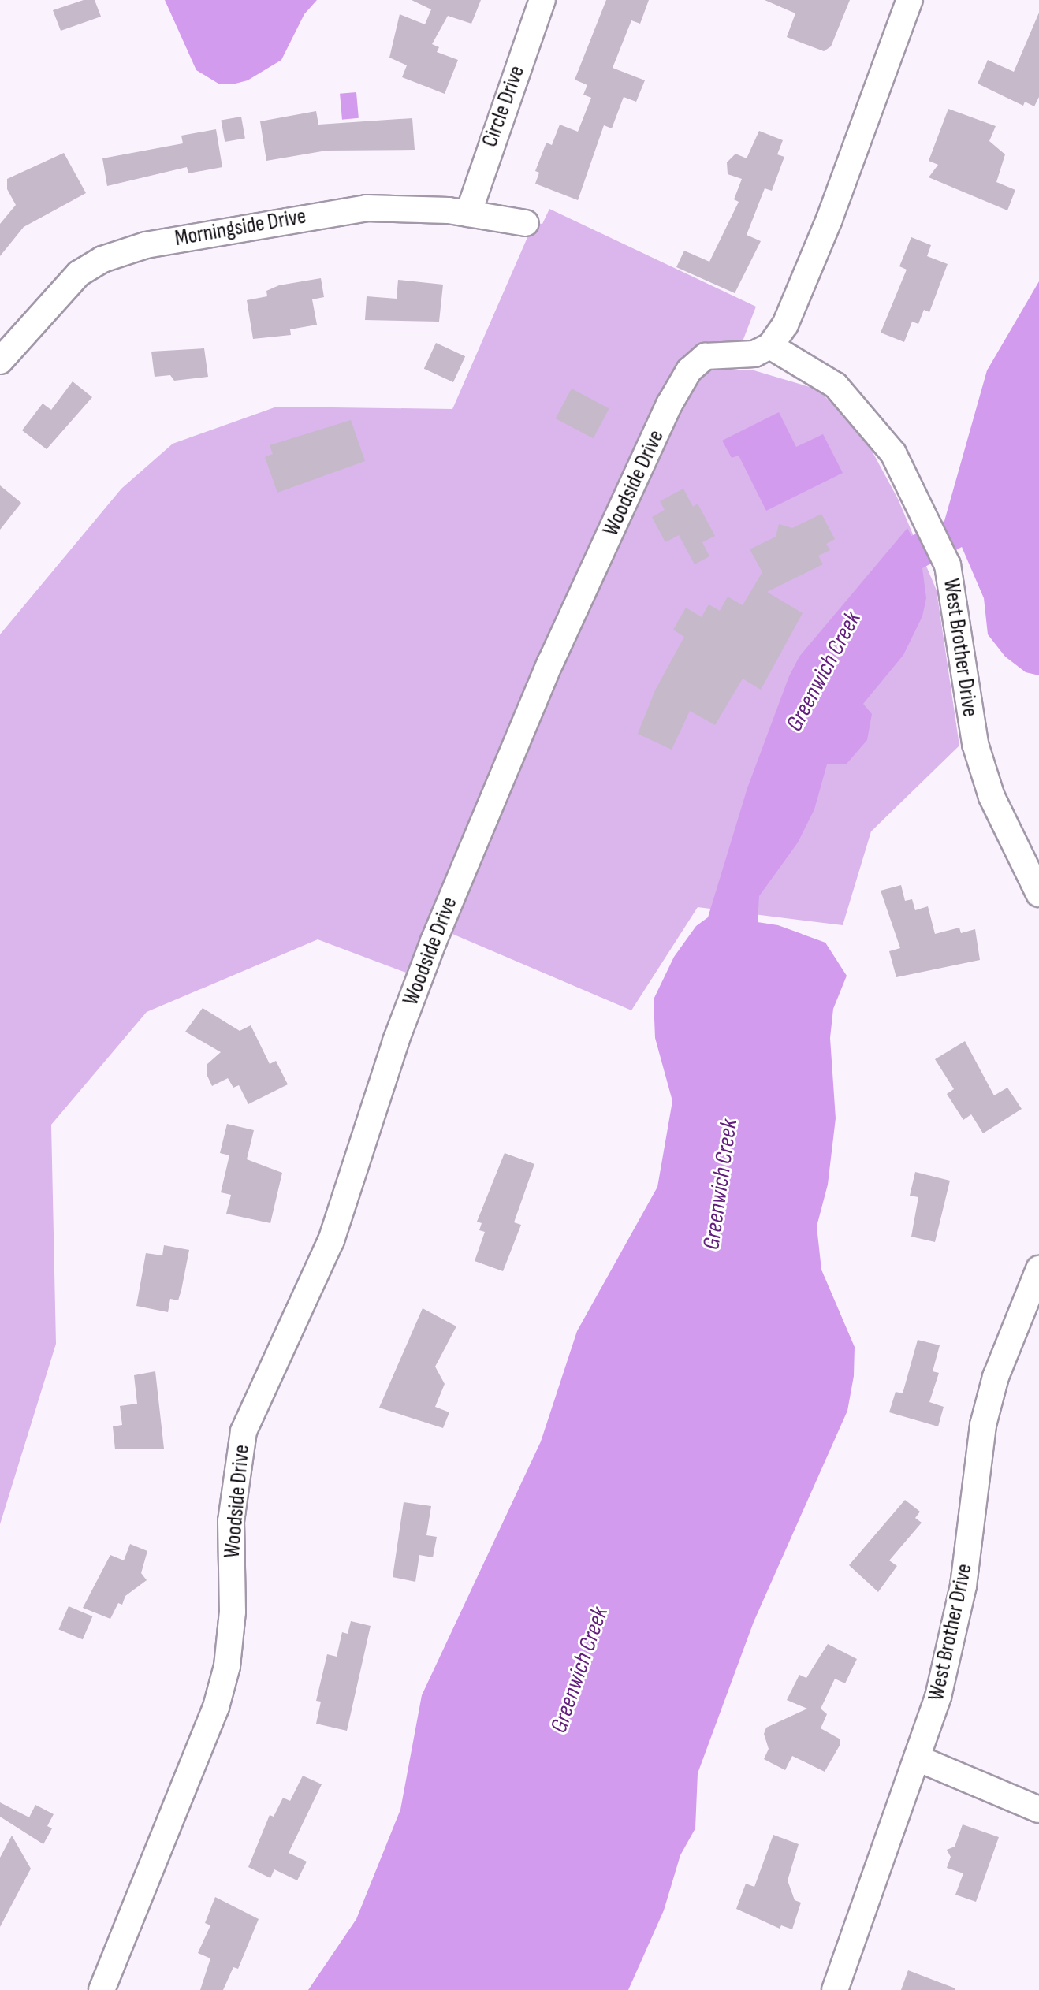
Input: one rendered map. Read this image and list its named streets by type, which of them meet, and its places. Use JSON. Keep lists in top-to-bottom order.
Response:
{
  "streets": {
    "street": [
      "Circle Drive",
      "Morningside Drive",
      "Woodside Drive",
      "West Brother Drive"
    ]
  },
  "crossings": [
    ["Circle Drive", "Morningside Drive"],
    ["Woodside Drive", "West Brother Drive"]
  ],
  "water": ["Greenwich Creek"]
}
